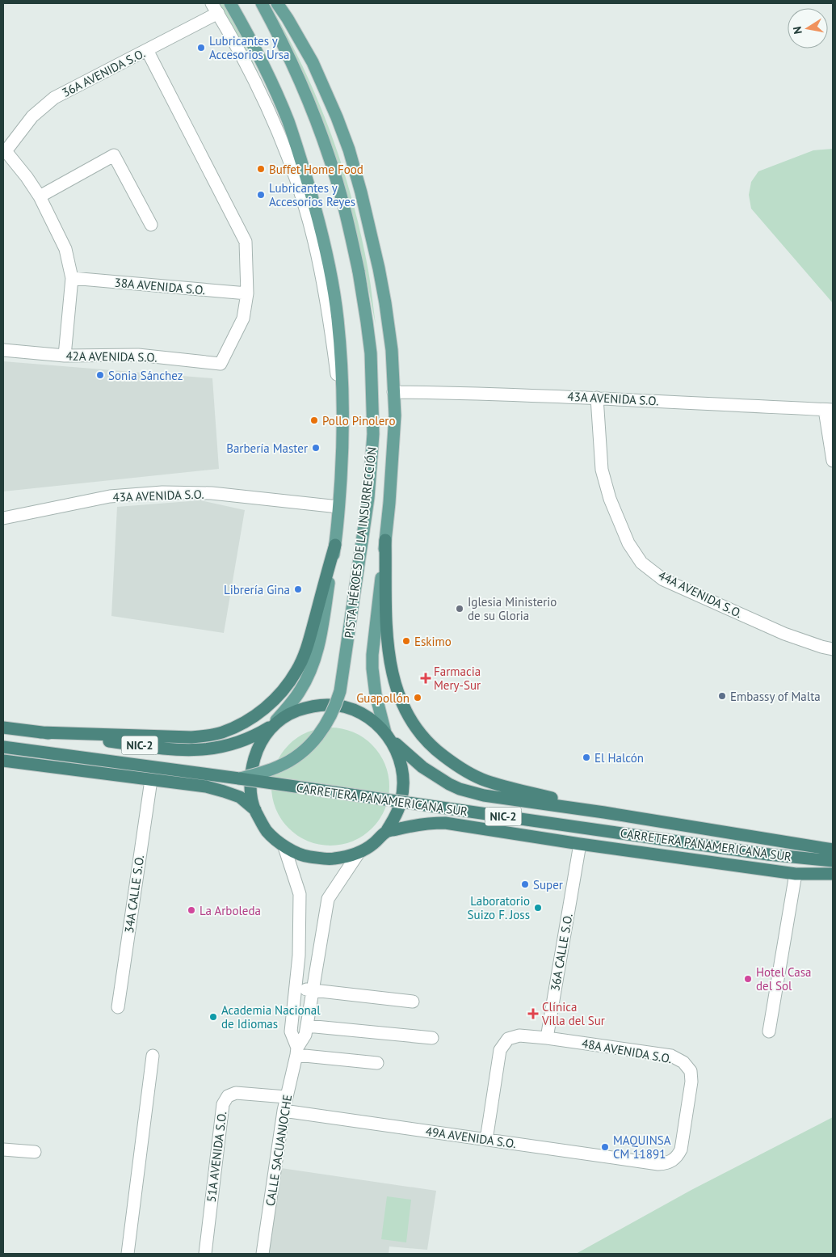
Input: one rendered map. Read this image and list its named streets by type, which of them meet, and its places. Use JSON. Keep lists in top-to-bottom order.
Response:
{
  "streets": {
    "highway": ["NIC-2", "CARRETERA PANAMERICANA SUR"],
    "main road": ["PISTA HÉROES DE LA INSURRECCIÓN"],
    "street": [
      "36A AVENIDA S.O.",
      "38A AVENIDA S.O.",
      "42A AVENIDA S.O.",
      "43A AVENIDA S.O.",
      "44A AVENIDA S.O.",
      "34A CALLE S.O.",
      "36A CALLE S.O.",
      "48A AVENIDA S.O.",
      "49A AVENIDA S.O.",
      "CALLE SACUANJOCHE",
      "51A AVENIDA S.O."
    ]
  },
  "crossings": [
    ["36A AVENIDA S.O.", "PISTA HÉROES DE LA INSURRECCIÓN"],
    ["38A AVENIDA S.O.", "42A AVENIDA S.O."],
    ["43A AVENIDA S.O.", "PISTA HÉROES DE LA INSURRECCIÓN"],
    ["43A AVENIDA S.O.", "44A AVENIDA S.O."],
    ["PISTA HÉROES DE LA INSURRECCIÓN", "NIC-2"],
    ["PISTA HÉROES DE LA INSURRECCIÓN", "CARRETERA PANAMERICANA SUR"],
    ["NIC-2", "CARRETERA PANAMERICANA SUR"],
    ["NIC-2", "34A CALLE S.O."],
    ["NIC-2", "CALLE SACUANJOCHE"],
    ["CARRETERA PANAMERICANA SUR", "36A CALLE S.O."],
    ["36A CALLE S.O.", "48A AVENIDA S.O."],
    ["48A AVENIDA S.O.", "49A AVENIDA S.O."],
    ["49A AVENIDA S.O.", "CALLE SACUANJOCHE"],
    ["CALLE SACUANJOCHE", "51A AVENIDA S.O."]
  ],
  "places": {
    "other": [
      "Lubricantes y Accesorios Ursa",
      "Buffet Home Food",
      "Lubricantes y Accesorios Reyes",
      "Sonia Sánchez",
      "Pollo Pinolero",
      "Barbería Master",
      "Librería Gina",
      "Iglesia Ministerio de su Gloria",
      "Eskimo",
      "Embassy of Malta",
      "Guapollón",
      "El Halcón",
      "Super",
      "Laboratorio Suizo F. Joss",
      "La Arboleda",
      "Hotel Casa del Sol",
      "Academia Nacional de Idiomas",
      "MAQUINSA CM 11891"
    ],
    "health": ["Farmacia Mery-Sur", "Clínica Villa del Sur"]
  },
  "north": "left"
}
